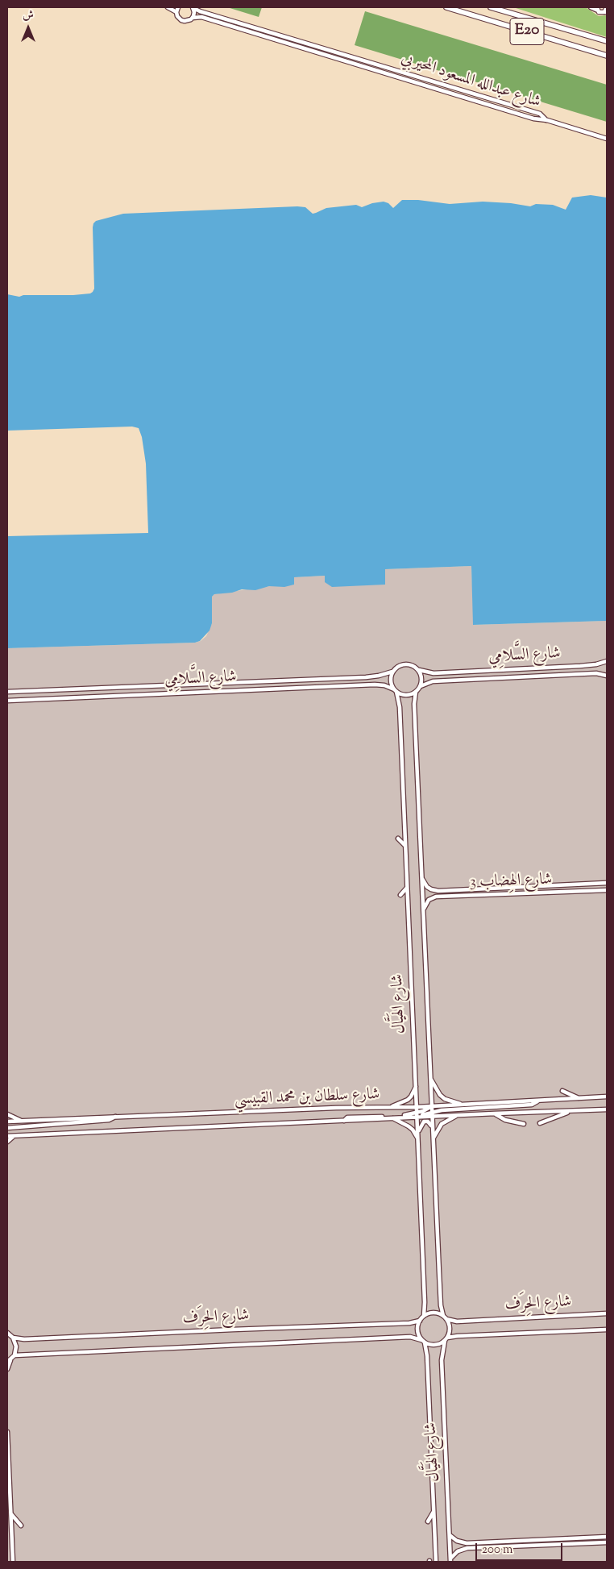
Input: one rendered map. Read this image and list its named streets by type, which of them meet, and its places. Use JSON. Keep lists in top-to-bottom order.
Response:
{
  "streets": {
    "highway": ["E20"],
    "street": [
      "شارع عبدالله المسعود المحيربي",
      "شارع السَّلامِي",
      "شارع الهِضاب 3",
      "شارع الهَيَّال",
      "شارع سلطان بن محمد القبيسي",
      "شارع الحِرَف"
    ]
  },
  "crossings": [
    ["شارع السَّلامِي", "شارع الهَيَّال"],
    ["شارع الهِضاب 3", "شارع الهَيَّال"],
    ["شارع الهَيَّال", "شارع سلطان بن محمد القبيسي"],
    ["شارع الهَيَّال", "شارع الحِرَف"]
  ],
  "scale_bar": "200 m",
  "north": "top"
}
